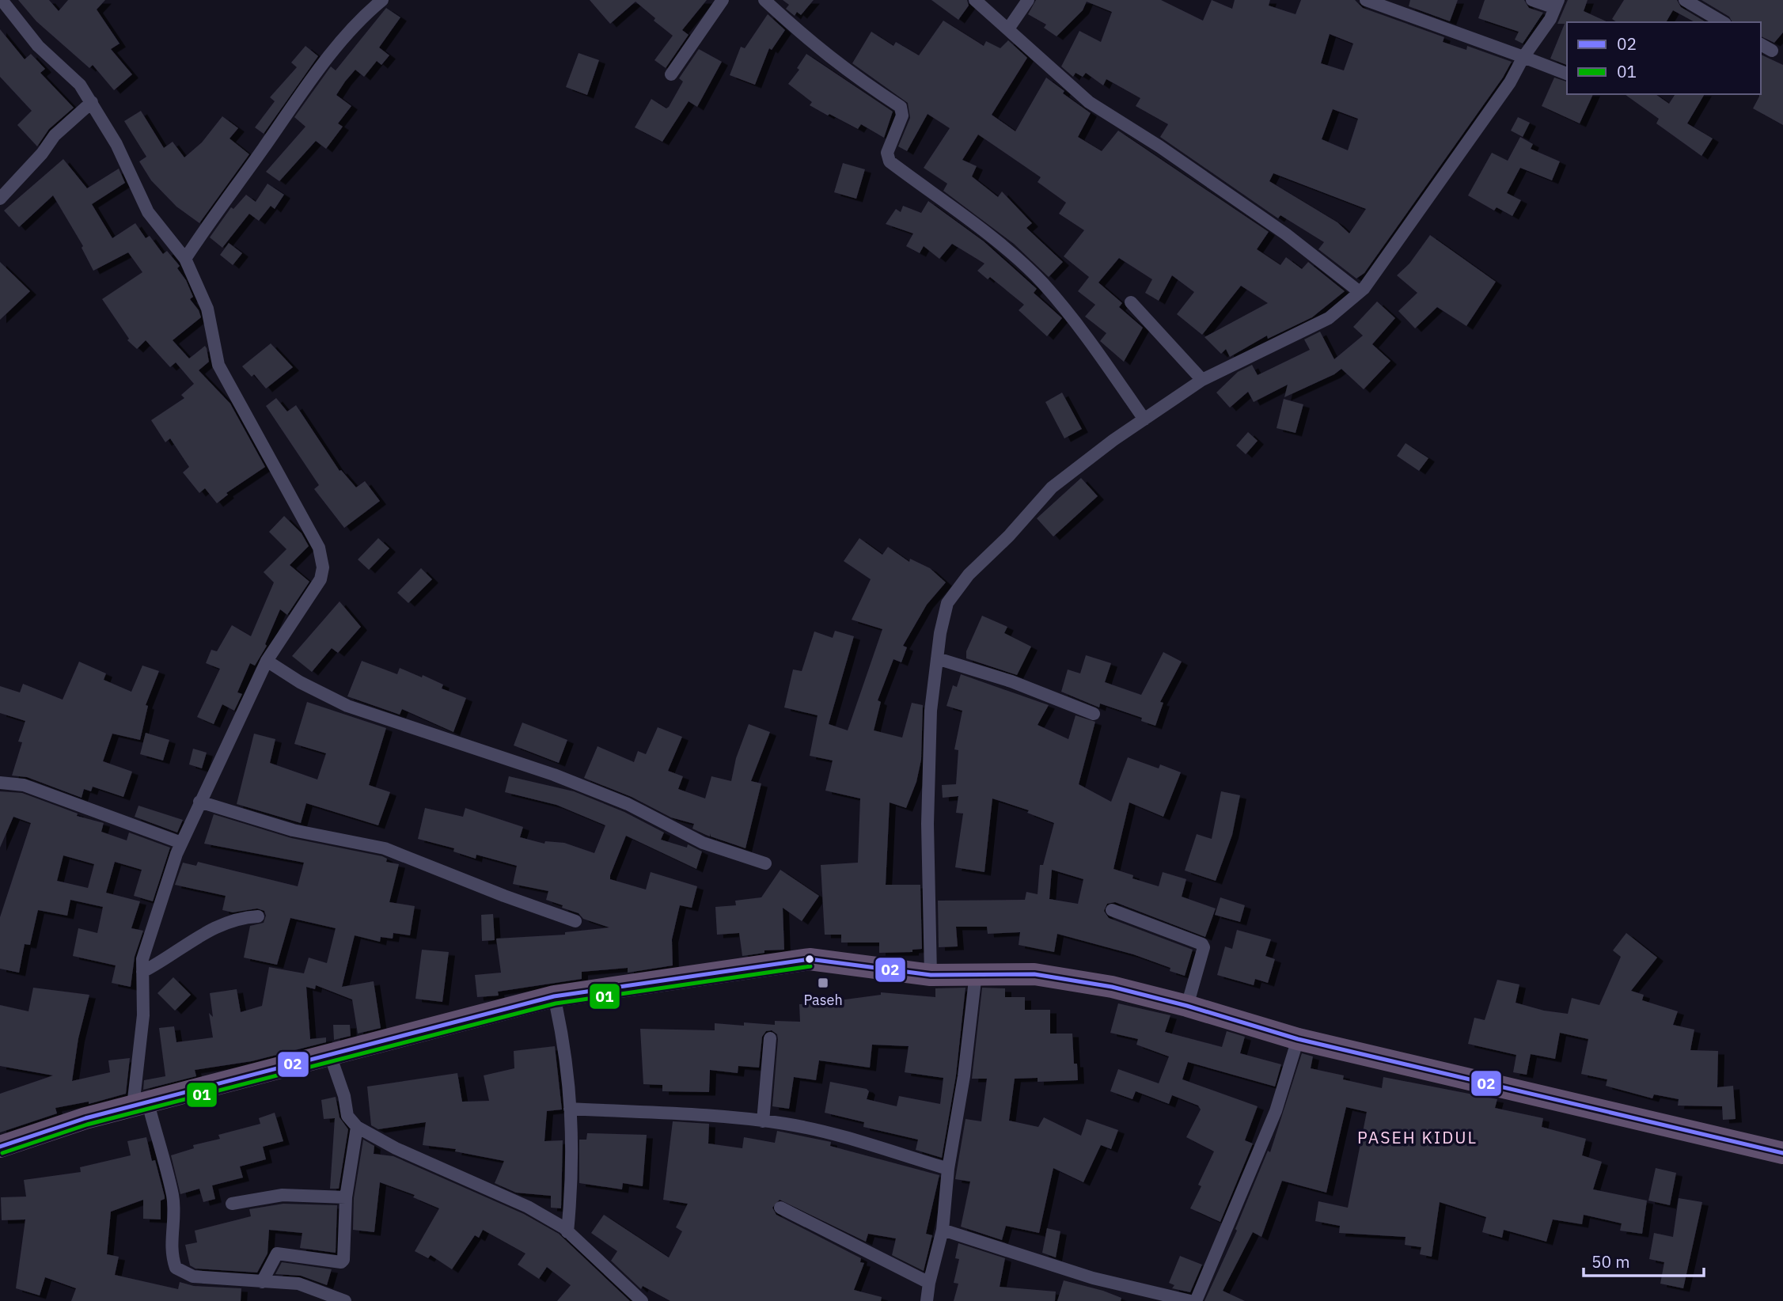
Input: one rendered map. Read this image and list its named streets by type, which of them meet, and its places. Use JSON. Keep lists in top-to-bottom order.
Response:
{
  "districts": ["PASEH KIDUL"],
  "places": {
    "transit": ["Paseh"]
  },
  "lines": ["transit line 02", "transit line 01"],
  "legend": ["02", "01"],
  "scale_bar": "50 m"
}
